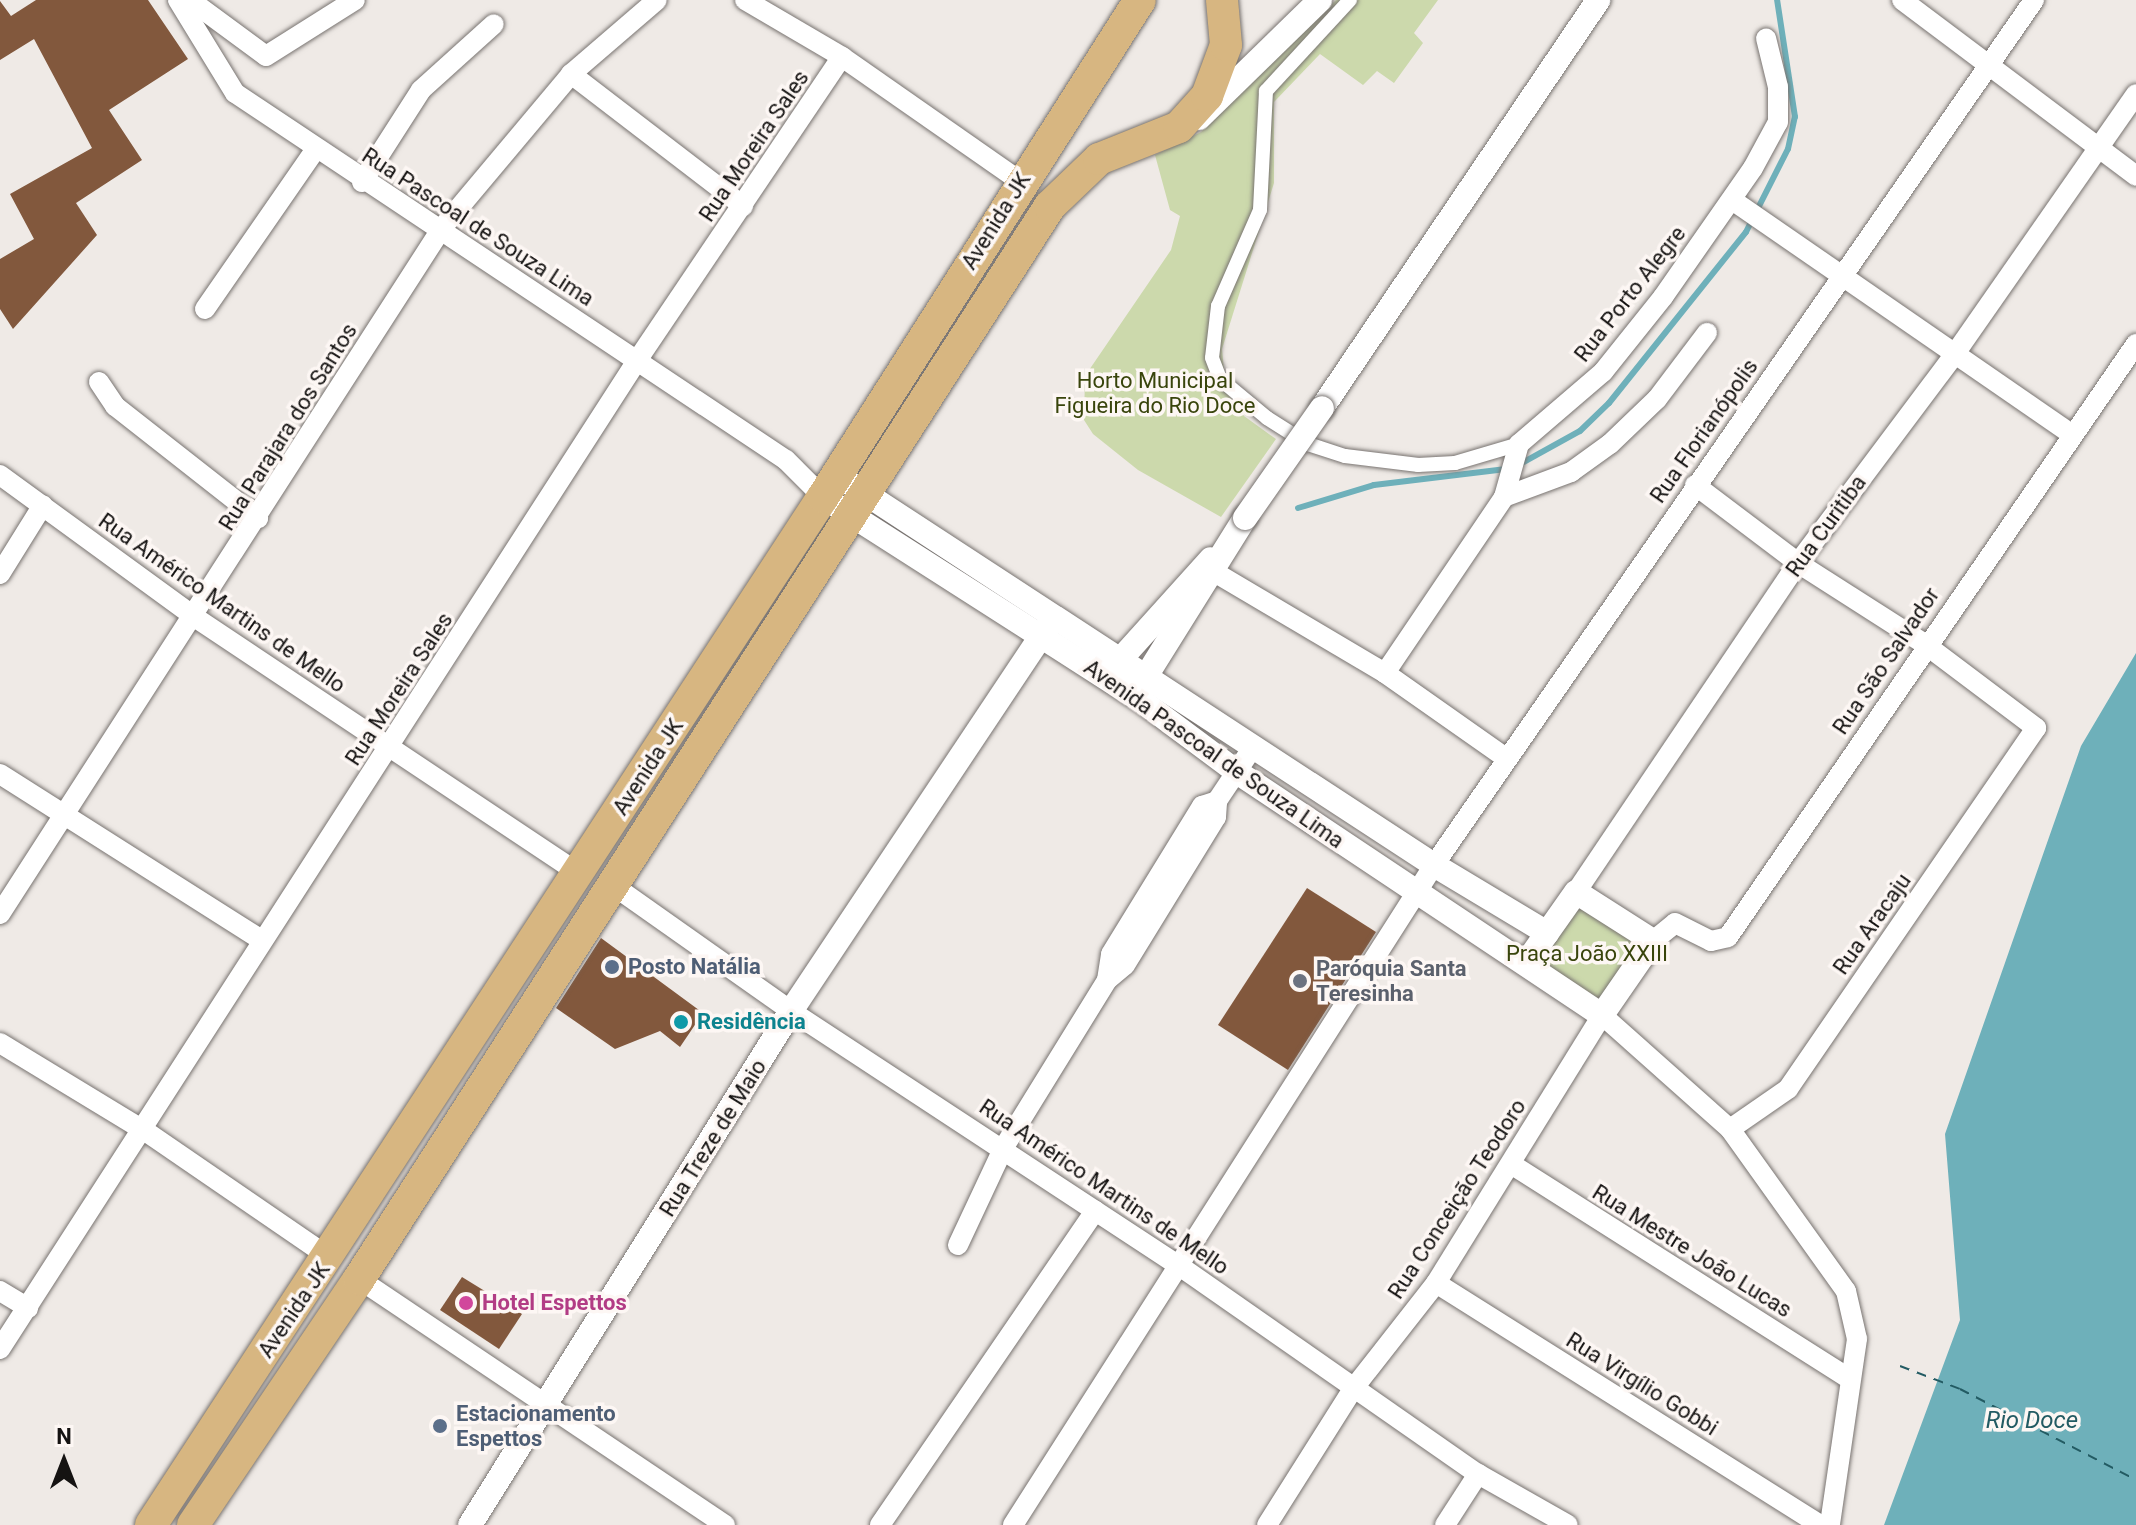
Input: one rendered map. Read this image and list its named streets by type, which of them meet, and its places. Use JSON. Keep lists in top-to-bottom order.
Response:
{
  "streets": {
    "main road": ["Avenida JK"],
    "street": [
      "Rua Moreira Sales",
      "Rua Pascoal de Souza Lima",
      "Rua Porto Alegre",
      "Rua Parajara dos Santos",
      "Rua Florianópolis",
      "Rua Curitiba",
      "Rua Américo Martins de Mello",
      "Rua São Salvador",
      "Avenida Pascoal de Souza Lima",
      "Rua Aracaju",
      "Rua Treze de Maio",
      "Rua Conceição Teodoro",
      "Rua Mestre João Lucas",
      "Rua Virgílio Gobbi"
    ]
  },
  "crossings": [
    ["Rua Moreira Sales", "Rua Pascoal de Souza Lima"],
    ["Rua Moreira Sales", "Rua Américo Martins de Mello"],
    ["Avenida JK", "Rua Pascoal de Souza Lima"],
    ["Avenida JK", "Rua Américo Martins de Mello"],
    ["Avenida JK", "Avenida Pascoal de Souza Lima"],
    ["Rua Pascoal de Souza Lima", "Rua Parajara dos Santos"],
    ["Rua Pascoal de Souza Lima", "Avenida Pascoal de Souza Lima"],
    ["Rua Parajara dos Santos", "Rua Américo Martins de Mello"],
    ["Rua Florianópolis", "Rua Américo Martins de Mello"],
    ["Rua Florianópolis", "Avenida Pascoal de Souza Lima"],
    ["Rua Curitiba", "Avenida Pascoal de Souza Lima"],
    ["Rua Américo Martins de Mello", "Rua Treze de Maio"],
    ["Rua Américo Martins de Mello", "Rua Conceição Teodoro"],
    ["Rua São Salvador", "Rua Aracaju"],
    ["Avenida Pascoal de Souza Lima", "Rua Treze de Maio"],
    ["Avenida Pascoal de Souza Lima", "Rua Conceição Teodoro"],
    ["Rua Conceição Teodoro", "Rua Mestre João Lucas"],
    ["Rua Conceição Teodoro", "Rua Virgílio Gobbi"]
  ],
  "water": ["Rio Doce"],
  "parks": ["Horto Municipal Figueira do Rio Doce", "Praça João XXIII"],
  "places": [
    "Posto Natália",
    "Paróquia Santa Teresinha",
    "Residência",
    "Hotel Espettos",
    "Estacionamento Espettos"
  ],
  "north": "top"
}
